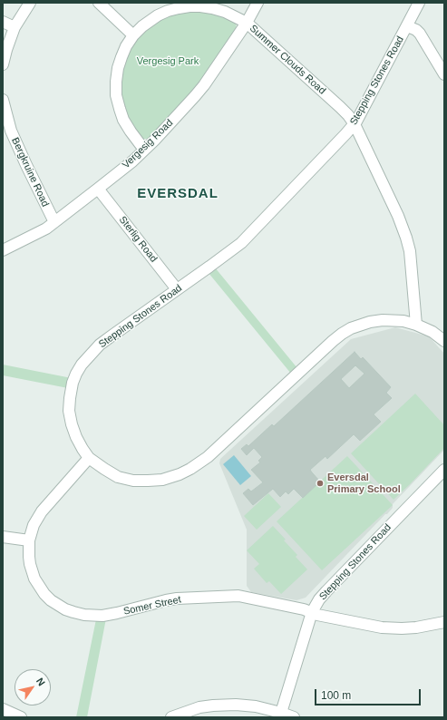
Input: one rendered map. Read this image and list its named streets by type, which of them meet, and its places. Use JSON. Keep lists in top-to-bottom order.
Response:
{
  "streets": {
    "street": [
      "Summer Clouds Road",
      "Stepping Stones Road",
      "Vergesig Road",
      "Bergkruine Road",
      "Sterlig Road",
      "Somer Street"
    ]
  },
  "crossings": [
    ["Summer Clouds Road", "Stepping Stones Road"],
    ["Summer Clouds Road", "Vergesig Road"],
    ["Stepping Stones Road", "Sterlig Road"],
    ["Stepping Stones Road", "Somer Street"],
    ["Vergesig Road", "Bergkruine Road"],
    ["Vergesig Road", "Sterlig Road"]
  ],
  "districts": ["EVERSDAL"],
  "parks": ["Vergesig Park"],
  "places": ["Eversdal Primary School"],
  "scale_bar": "100 m",
  "north": "top right"
}
